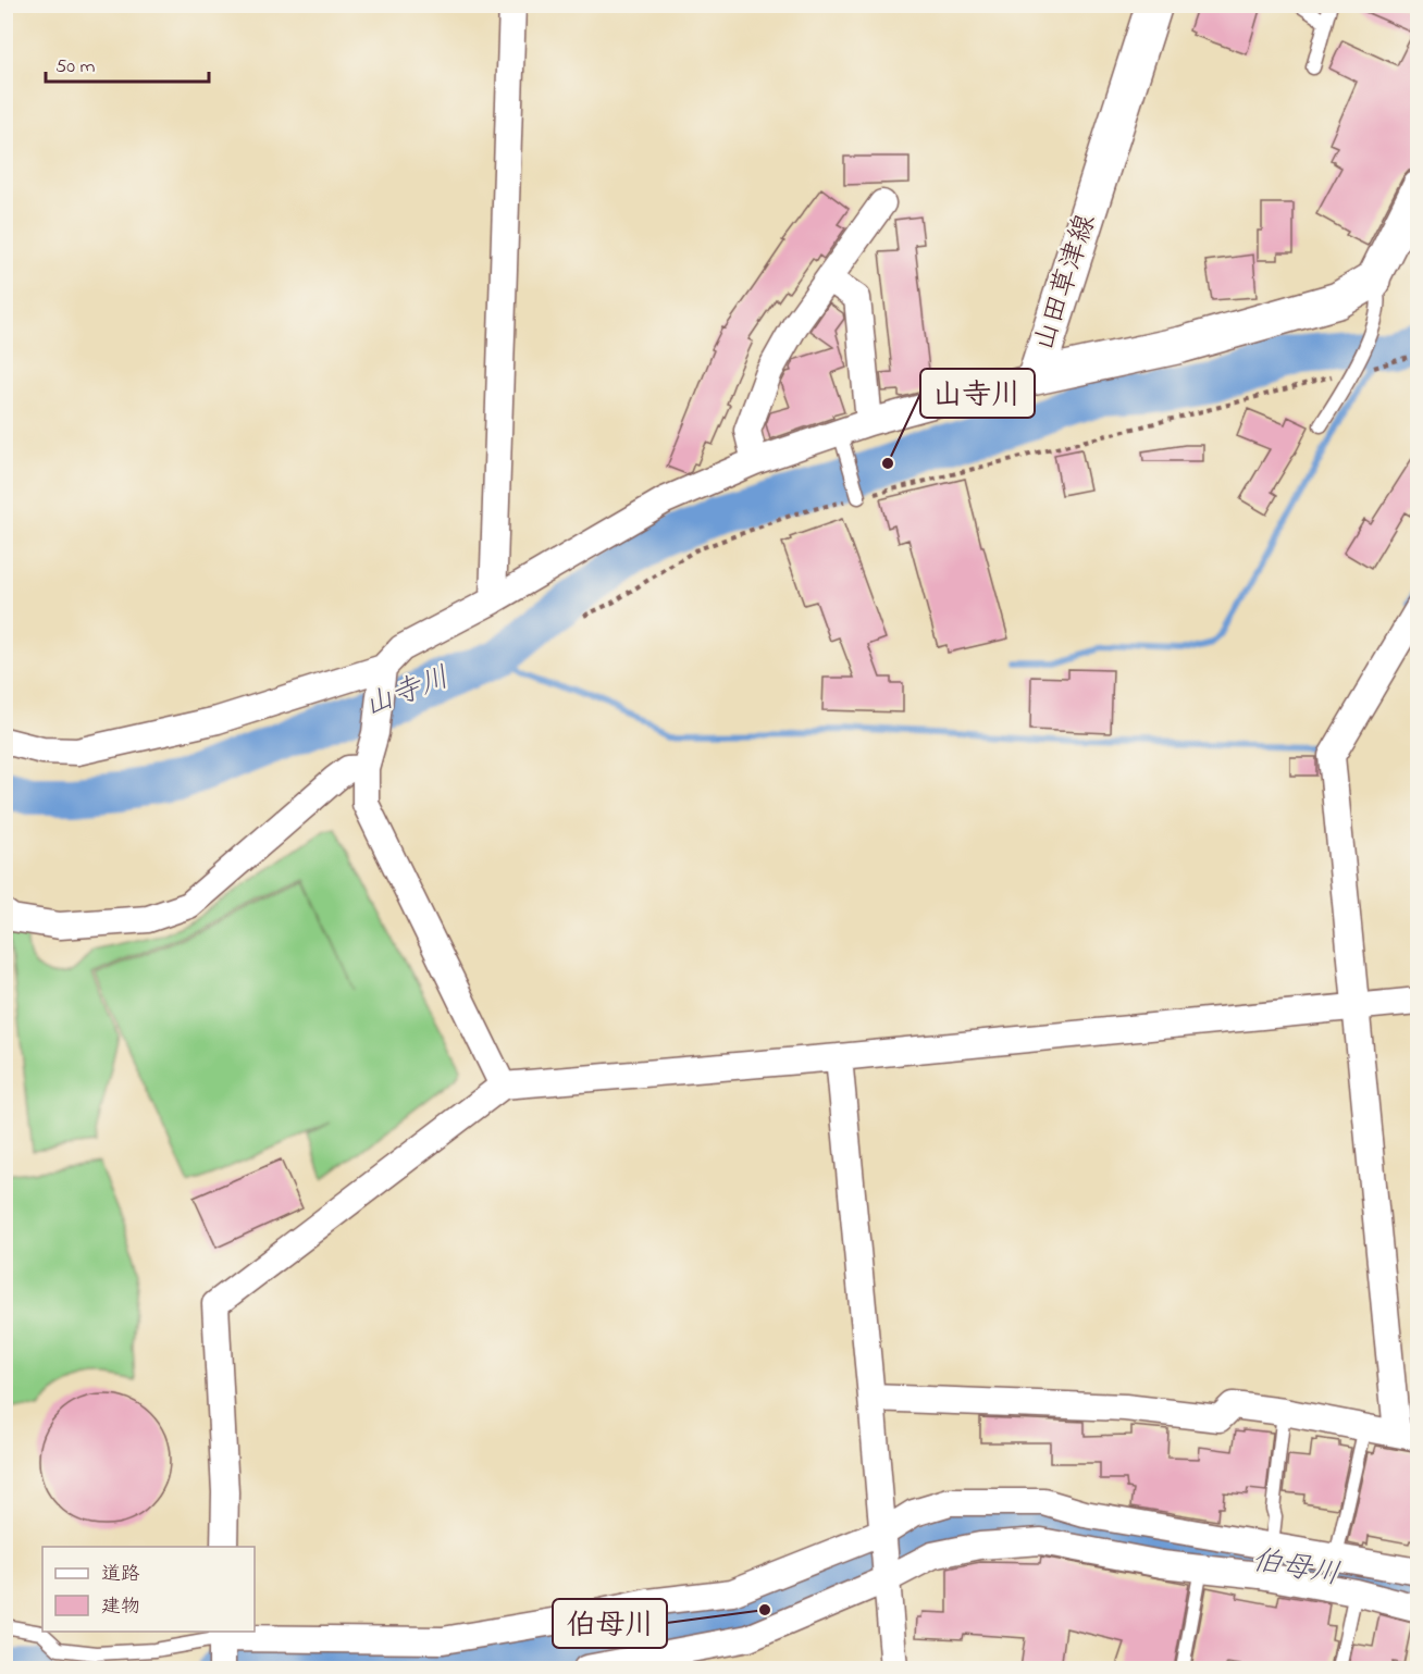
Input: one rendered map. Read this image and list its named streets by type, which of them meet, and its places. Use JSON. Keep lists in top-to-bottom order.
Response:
{
  "streets": {
    "main road": ["山田草津線"]
  },
  "water": ["山寺川", "伯母川"],
  "places": ["山寺川", "伯母川"],
  "legend": ["道路", "建物"],
  "scale_bar": "50 m"
}
